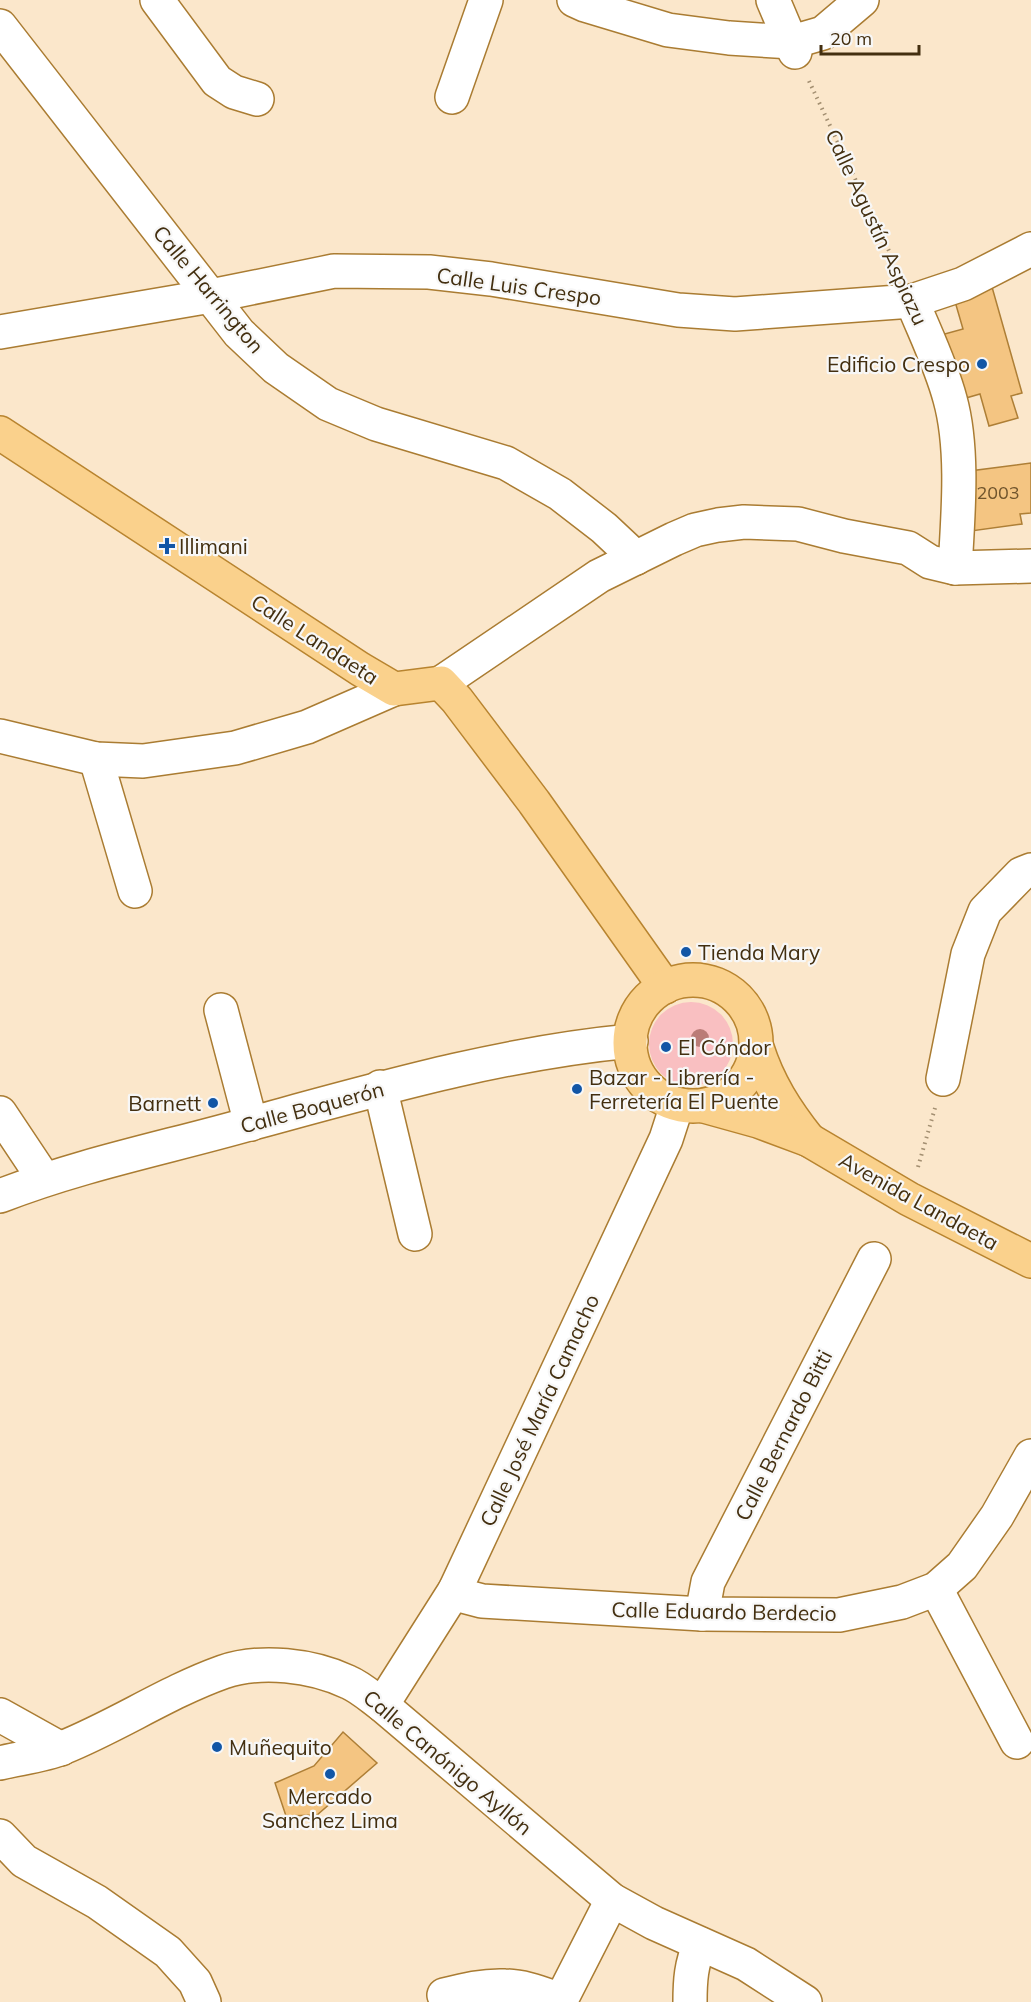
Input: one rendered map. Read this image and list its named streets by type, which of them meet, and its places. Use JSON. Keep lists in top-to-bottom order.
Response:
{
  "streets": {
    "main road": ["Calle Landaeta", "Avenida Landaeta"],
    "street": [
      "Calle Agustín Aspiazu",
      "Calle Luis Crespo",
      "Calle Harrington",
      "Calle Boquerón",
      "Calle José María Camacho",
      "Calle Bernardo Bitti",
      "Calle Eduardo Berdecio",
      "Calle Canónigo Ayllón"
    ]
  },
  "crossings": [
    ["Calle Agustín Aspiazu", "Calle Luis Crespo"],
    ["Calle Luis Crespo", "Calle Harrington"],
    ["Calle Boquerón", "Avenida Landaeta"],
    ["Calle Boquerón", "Calle José María Camacho"],
    ["Avenida Landaeta", "Calle José María Camacho"],
    ["Calle José María Camacho", "Calle Eduardo Berdecio"],
    ["Calle José María Camacho", "Calle Canónigo Ayllón"],
    ["Calle Bernardo Bitti", "Calle Eduardo Berdecio"]
  ],
  "places": {
    "other": [
      "Edificio Crespo",
      "Tienda Mary",
      "El Cóndor",
      "Bazar - Librería - Ferretería El Puente",
      "Barnett",
      "Muñequito",
      "Mercado Sanchez Lima"
    ],
    "health": ["Illimani"]
  },
  "house_numbers": ["2003"],
  "scale_bar": "20 m"
}
